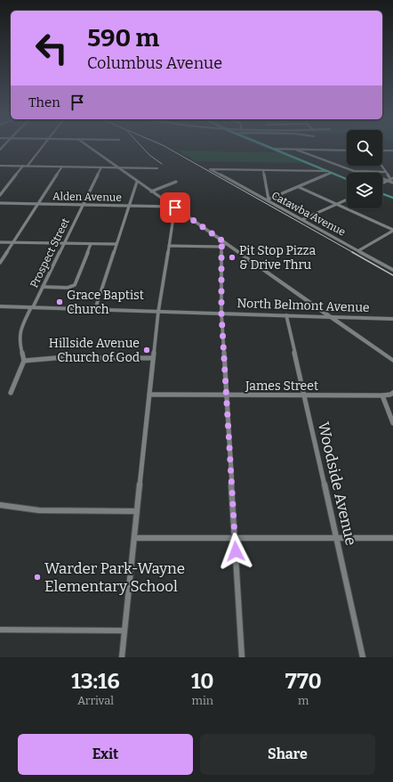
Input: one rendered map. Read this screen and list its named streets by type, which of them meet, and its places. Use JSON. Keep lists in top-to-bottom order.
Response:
{
  "streets": {
    "street": [
      "Alden Avenue",
      "Catawba Avenue",
      "Prospect Street",
      "North Belmont Avenue",
      "James Street",
      "Woodside Avenue"
    ]
  },
  "crossings": [
    ["Alden Avenue", "Prospect Street"],
    ["Prospect Street", "North Belmont Avenue"],
    ["North Belmont Avenue", "Woodside Avenue"],
    ["James Street", "Woodside Avenue"]
  ],
  "places": [
    "Pit Stop Pizza & Drive Thru",
    "Grace Baptist Church",
    "Hillside Avenue Church of God",
    "Warder Park-Wayne Elementary School"
  ],
  "page": {
    "turn": ["590 m", "Columbus Avenue"],
    "then": "Then",
    "eta": [
      "13:16",
      "Arrival",
      "10",
      "min",
      "770",
      "m"
    ],
    "buttons": ["Exit", "Share"]
  }
}
